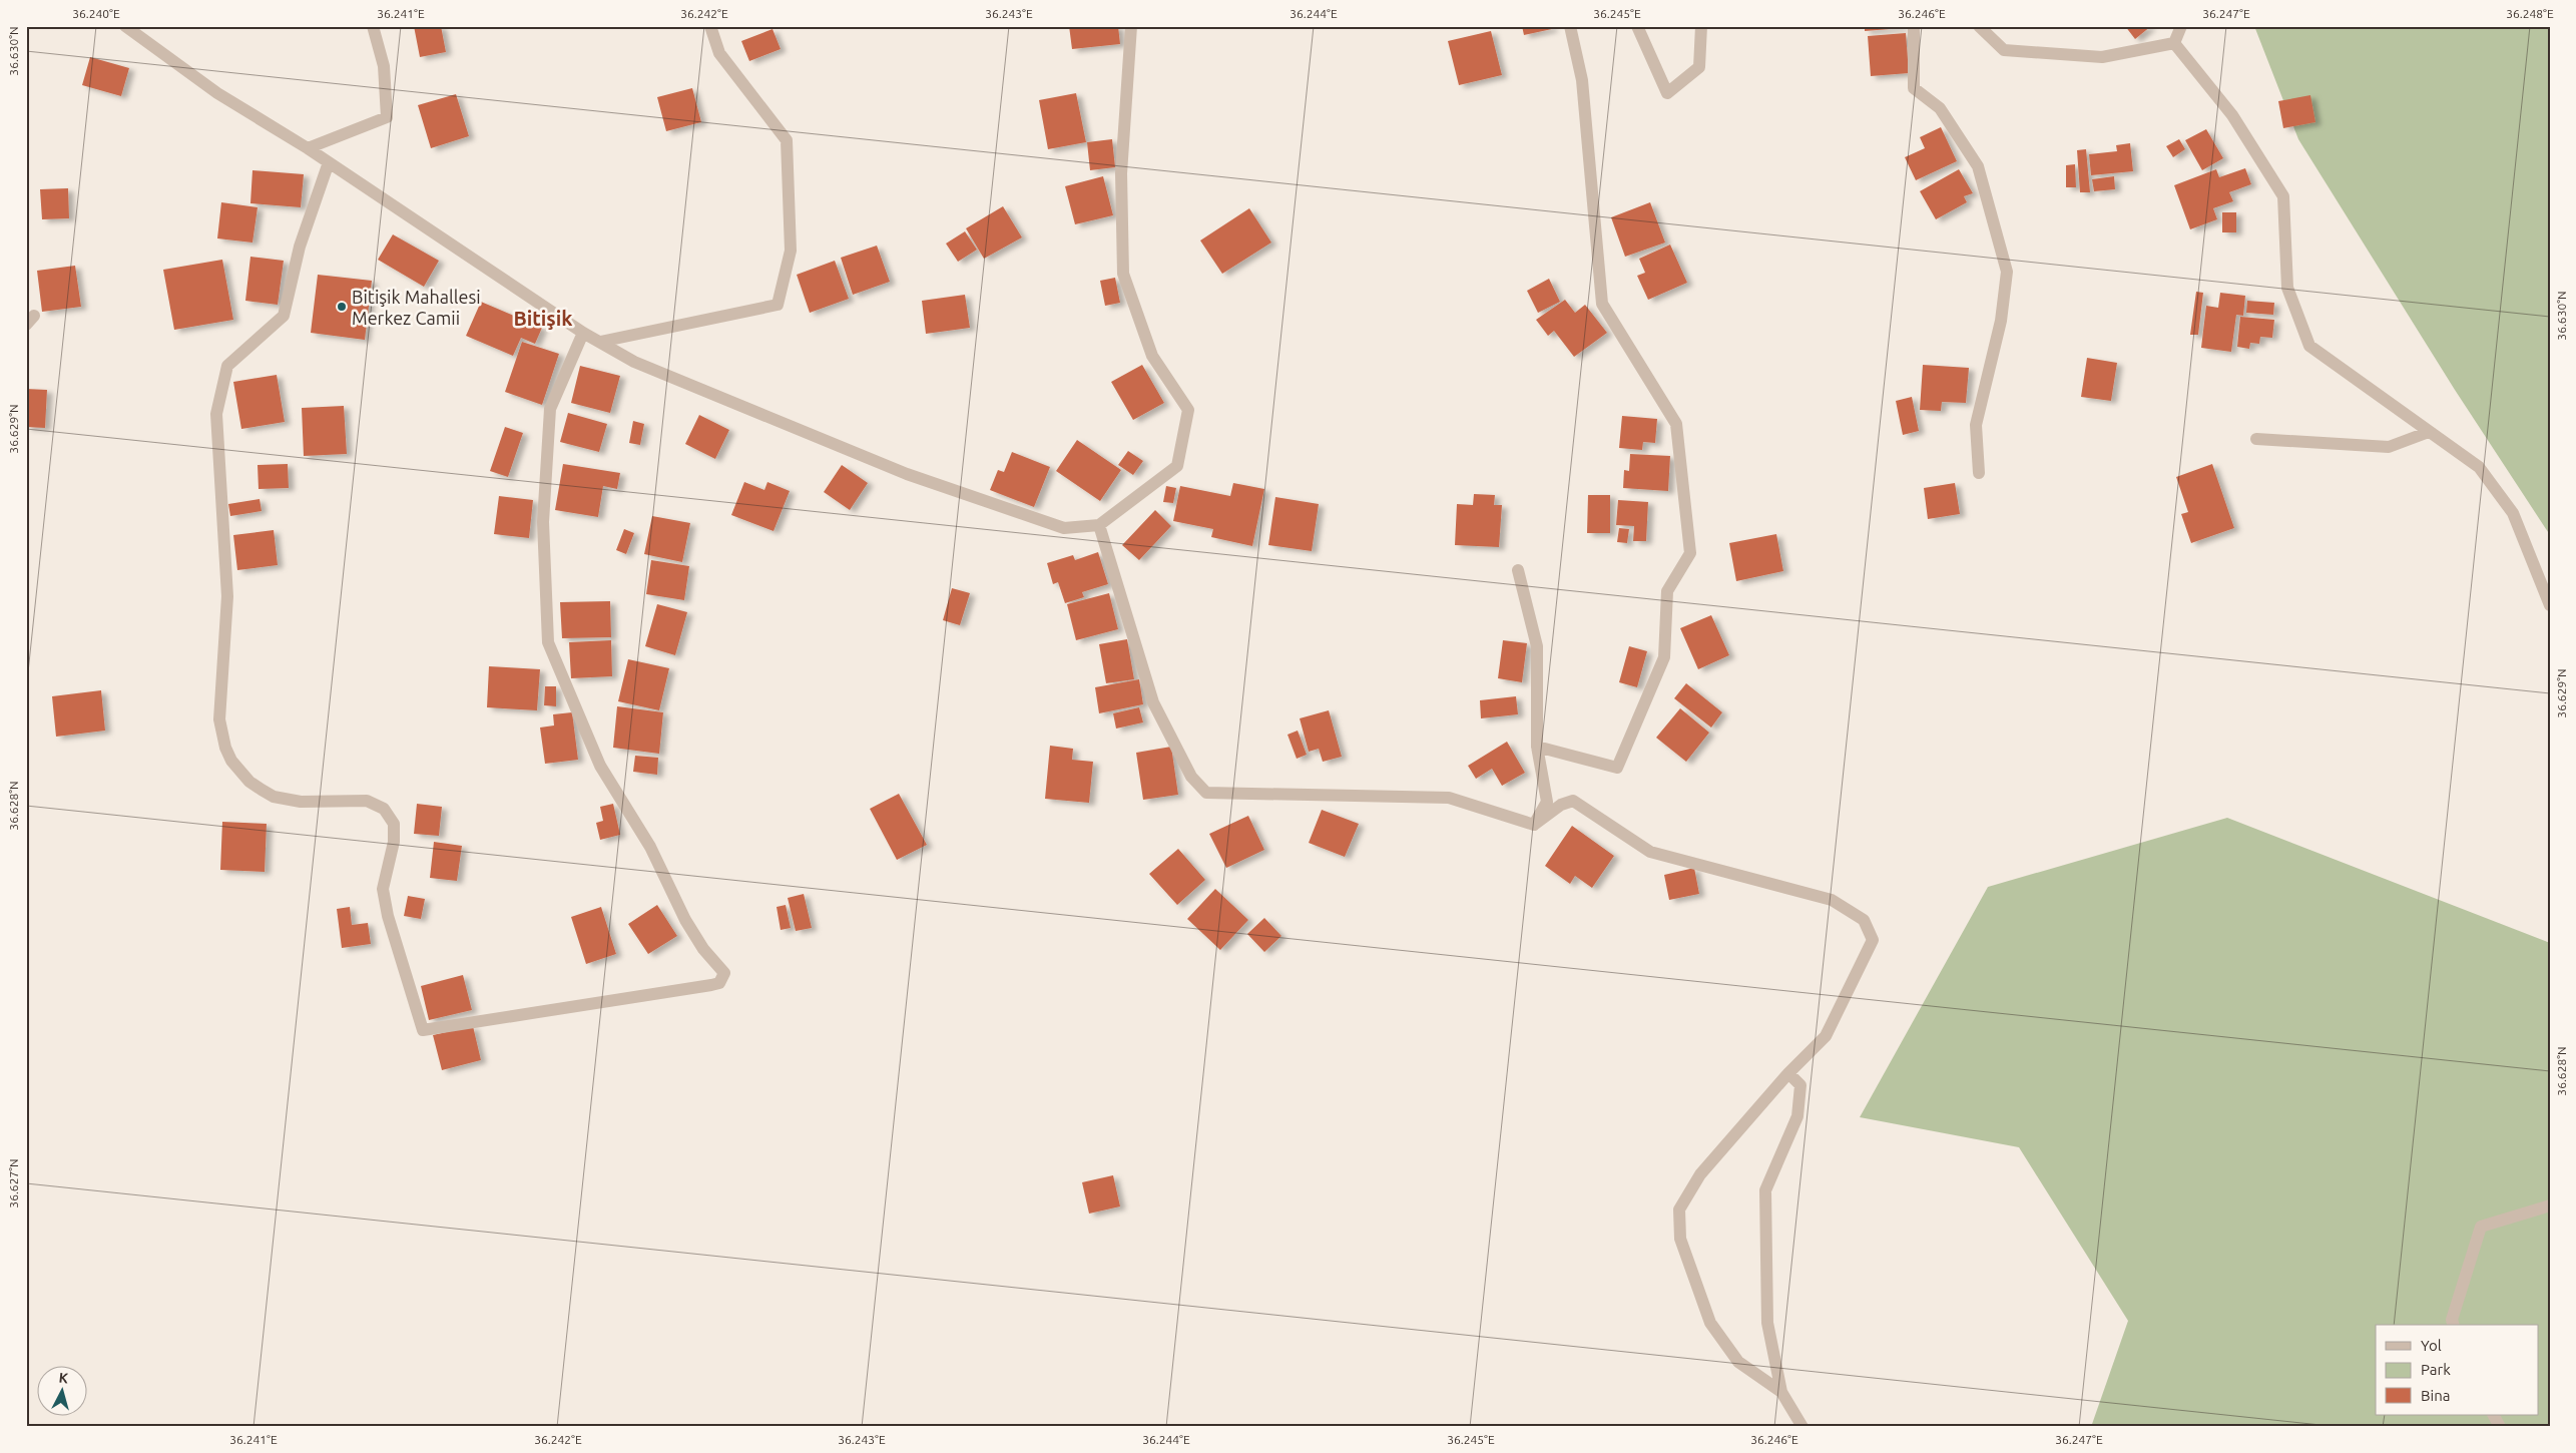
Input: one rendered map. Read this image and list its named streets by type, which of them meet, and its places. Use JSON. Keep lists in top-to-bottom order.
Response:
{
  "districts": ["Bitişik"],
  "places": ["Bitişik Mahallesi Merkez Camii"],
  "legend": ["Yol", "Park", "Bina"],
  "north": "top",
  "coordinates": [
    "36.240°E",
    "36.241°E",
    "36.242°E",
    "36.243°E",
    "36.244°E",
    "36.245°E",
    "36.246°E",
    "36.247°E",
    "36.248°E",
    "36.630°N",
    "36.629°N",
    "36.628°N",
    "36.627°N"
  ]
}
